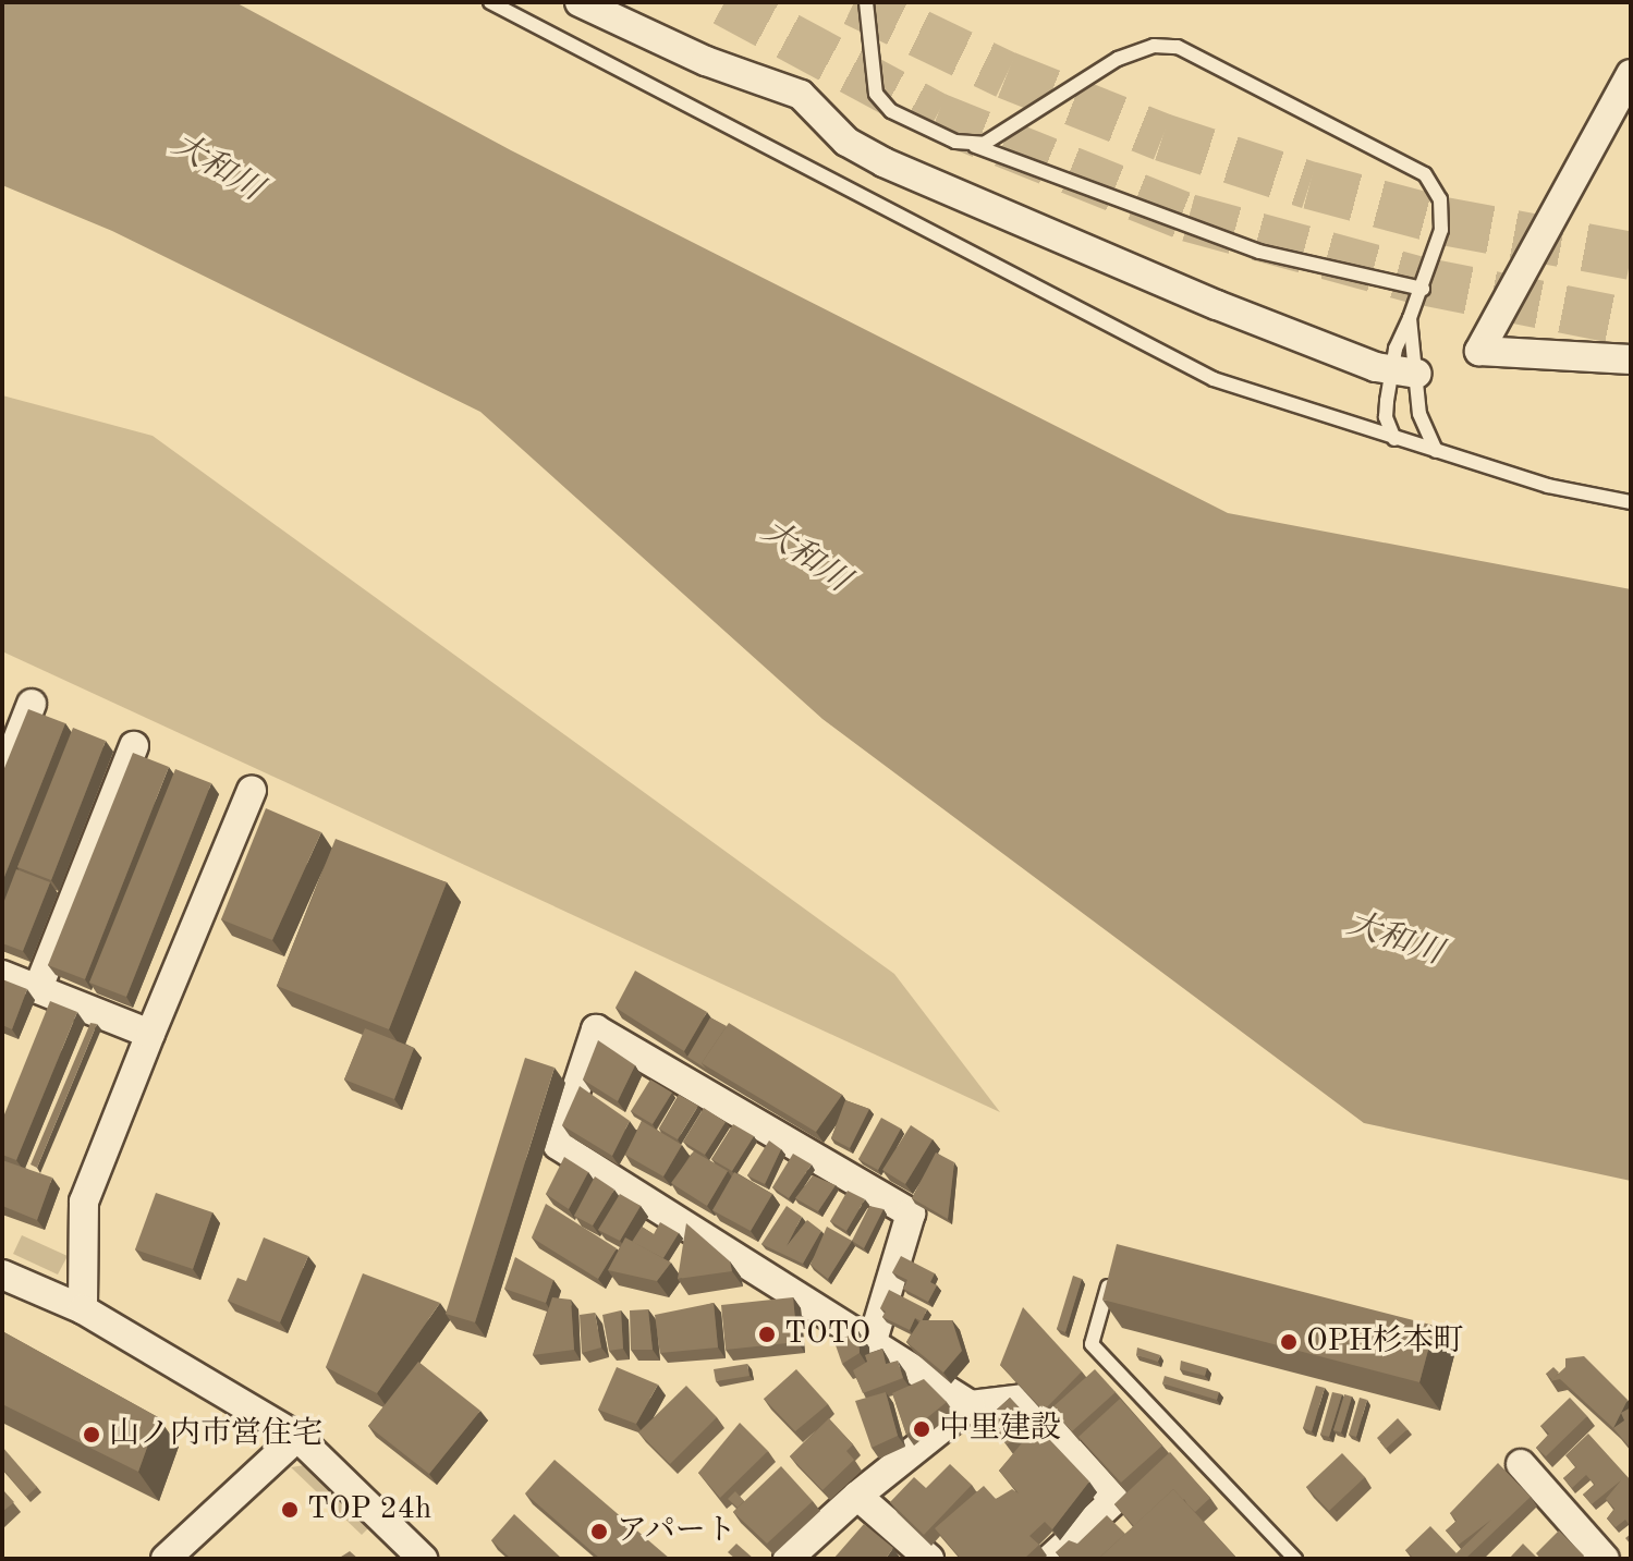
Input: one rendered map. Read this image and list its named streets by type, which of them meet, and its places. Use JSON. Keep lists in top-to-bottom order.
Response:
{
  "water": ["大和川"],
  "places": [
    "TOTO",
    "OPH杉本町",
    "中里建設",
    "山ノ内市営住宅",
    "TOP 24h",
    "アパート"
  ]
}
